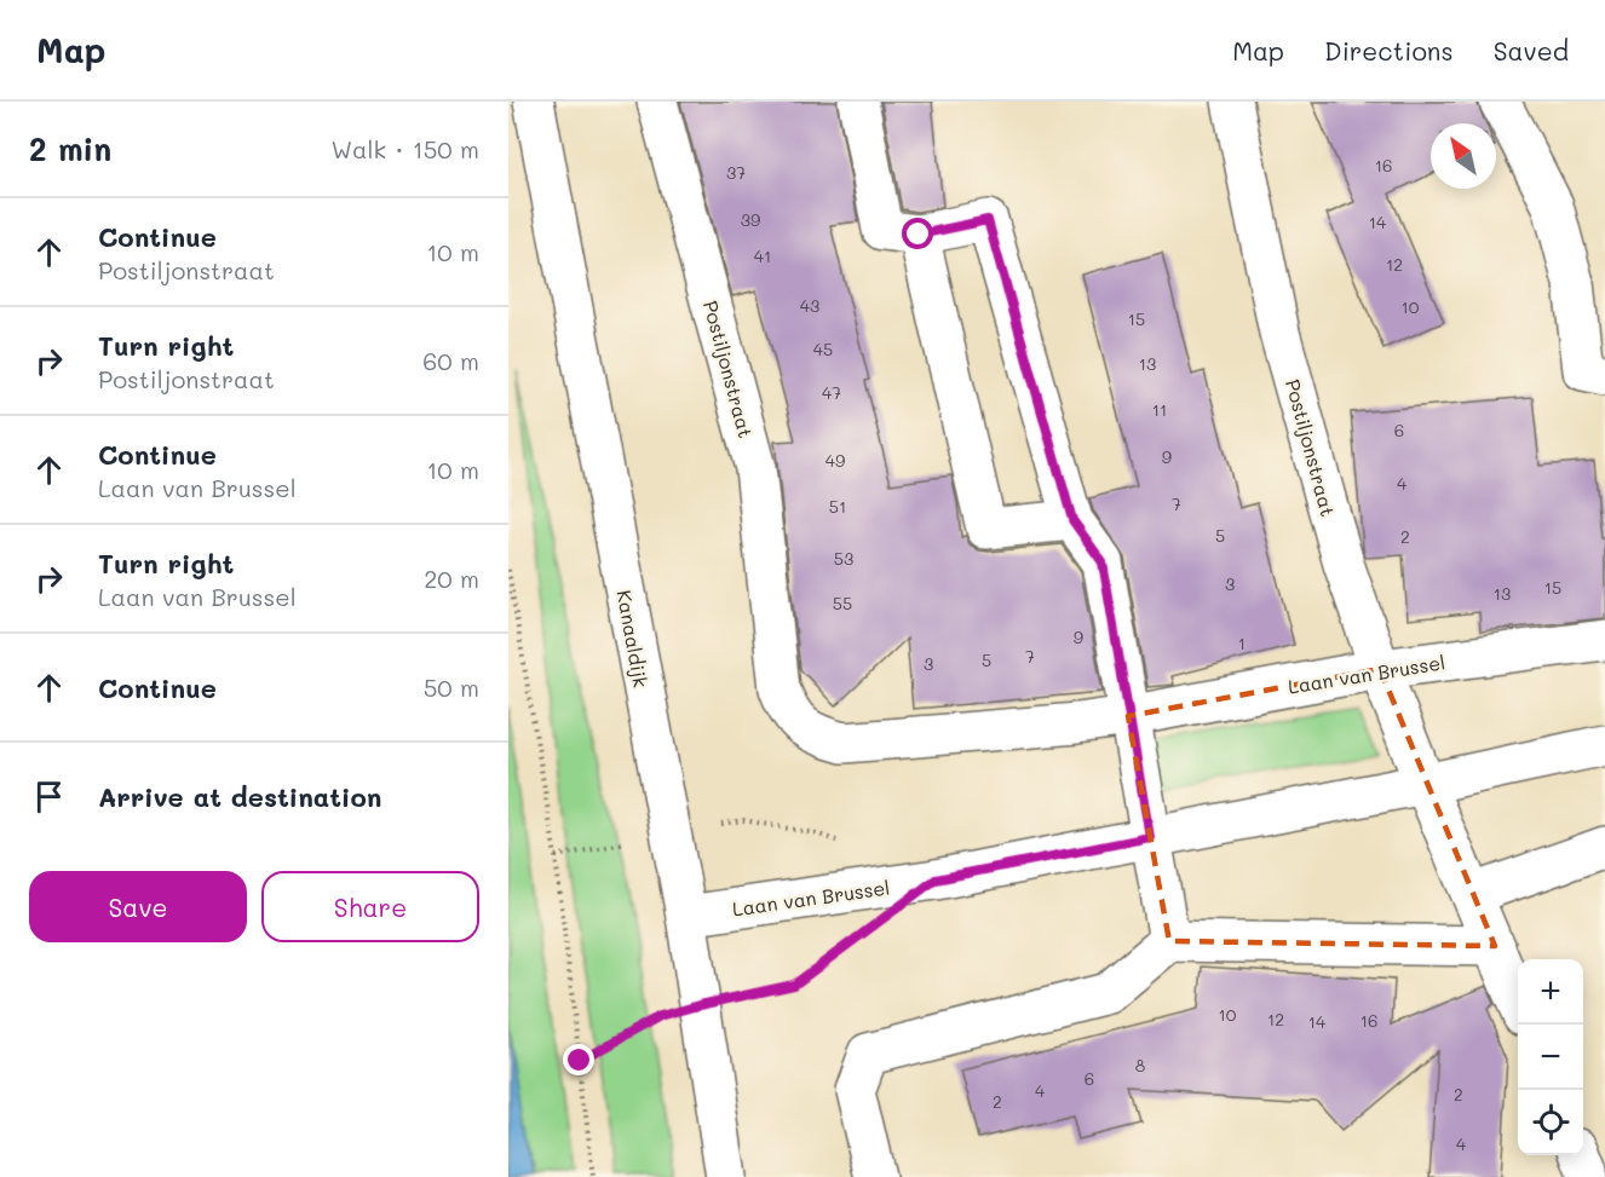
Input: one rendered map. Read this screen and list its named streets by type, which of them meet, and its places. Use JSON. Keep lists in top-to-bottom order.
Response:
{
  "streets": {
    "street": ["Postiljonstraat", "Kanaaldijk", "Laan van Brussel"]
  },
  "crossings": [
    ["Postiljonstraat", "Laan van Brussel"],
    ["Kanaaldijk", "Laan van Brussel"]
  ],
  "house_numbers": [
    "16",
    "37",
    "39",
    "14",
    "41",
    "12",
    "43",
    "10",
    "15",
    "45",
    "13",
    "47",
    "11",
    "6",
    "9",
    "49",
    "4",
    "7",
    "51",
    "5",
    "2",
    "53",
    "3",
    "15",
    "13",
    "55",
    "9",
    "1",
    "7",
    "5",
    "3",
    "10",
    "12",
    "16",
    "14",
    "8",
    "6",
    "4",
    "2",
    "2",
    "4"
  ],
  "north": "top left",
  "page": {
    "header": "Map",
    "nav": ["Map", "Directions", "Saved"],
    "heading": ["2 min", "Walk · 150 m"],
    "list": [
      ["Continue", "Postiljonstraat", "10 m"],
      ["Turn right", "Postiljonstraat", "60 m"],
      ["Continue", "Laan van Brussel", "10 m"],
      ["Turn right", "Laan van Brussel", "20 m"],
      ["Continue", "50 m"],
      "Arrive at destination"
    ],
    "buttons": ["Save", "Share"],
    "map_buttons": ["+", "−"]
  }
}
